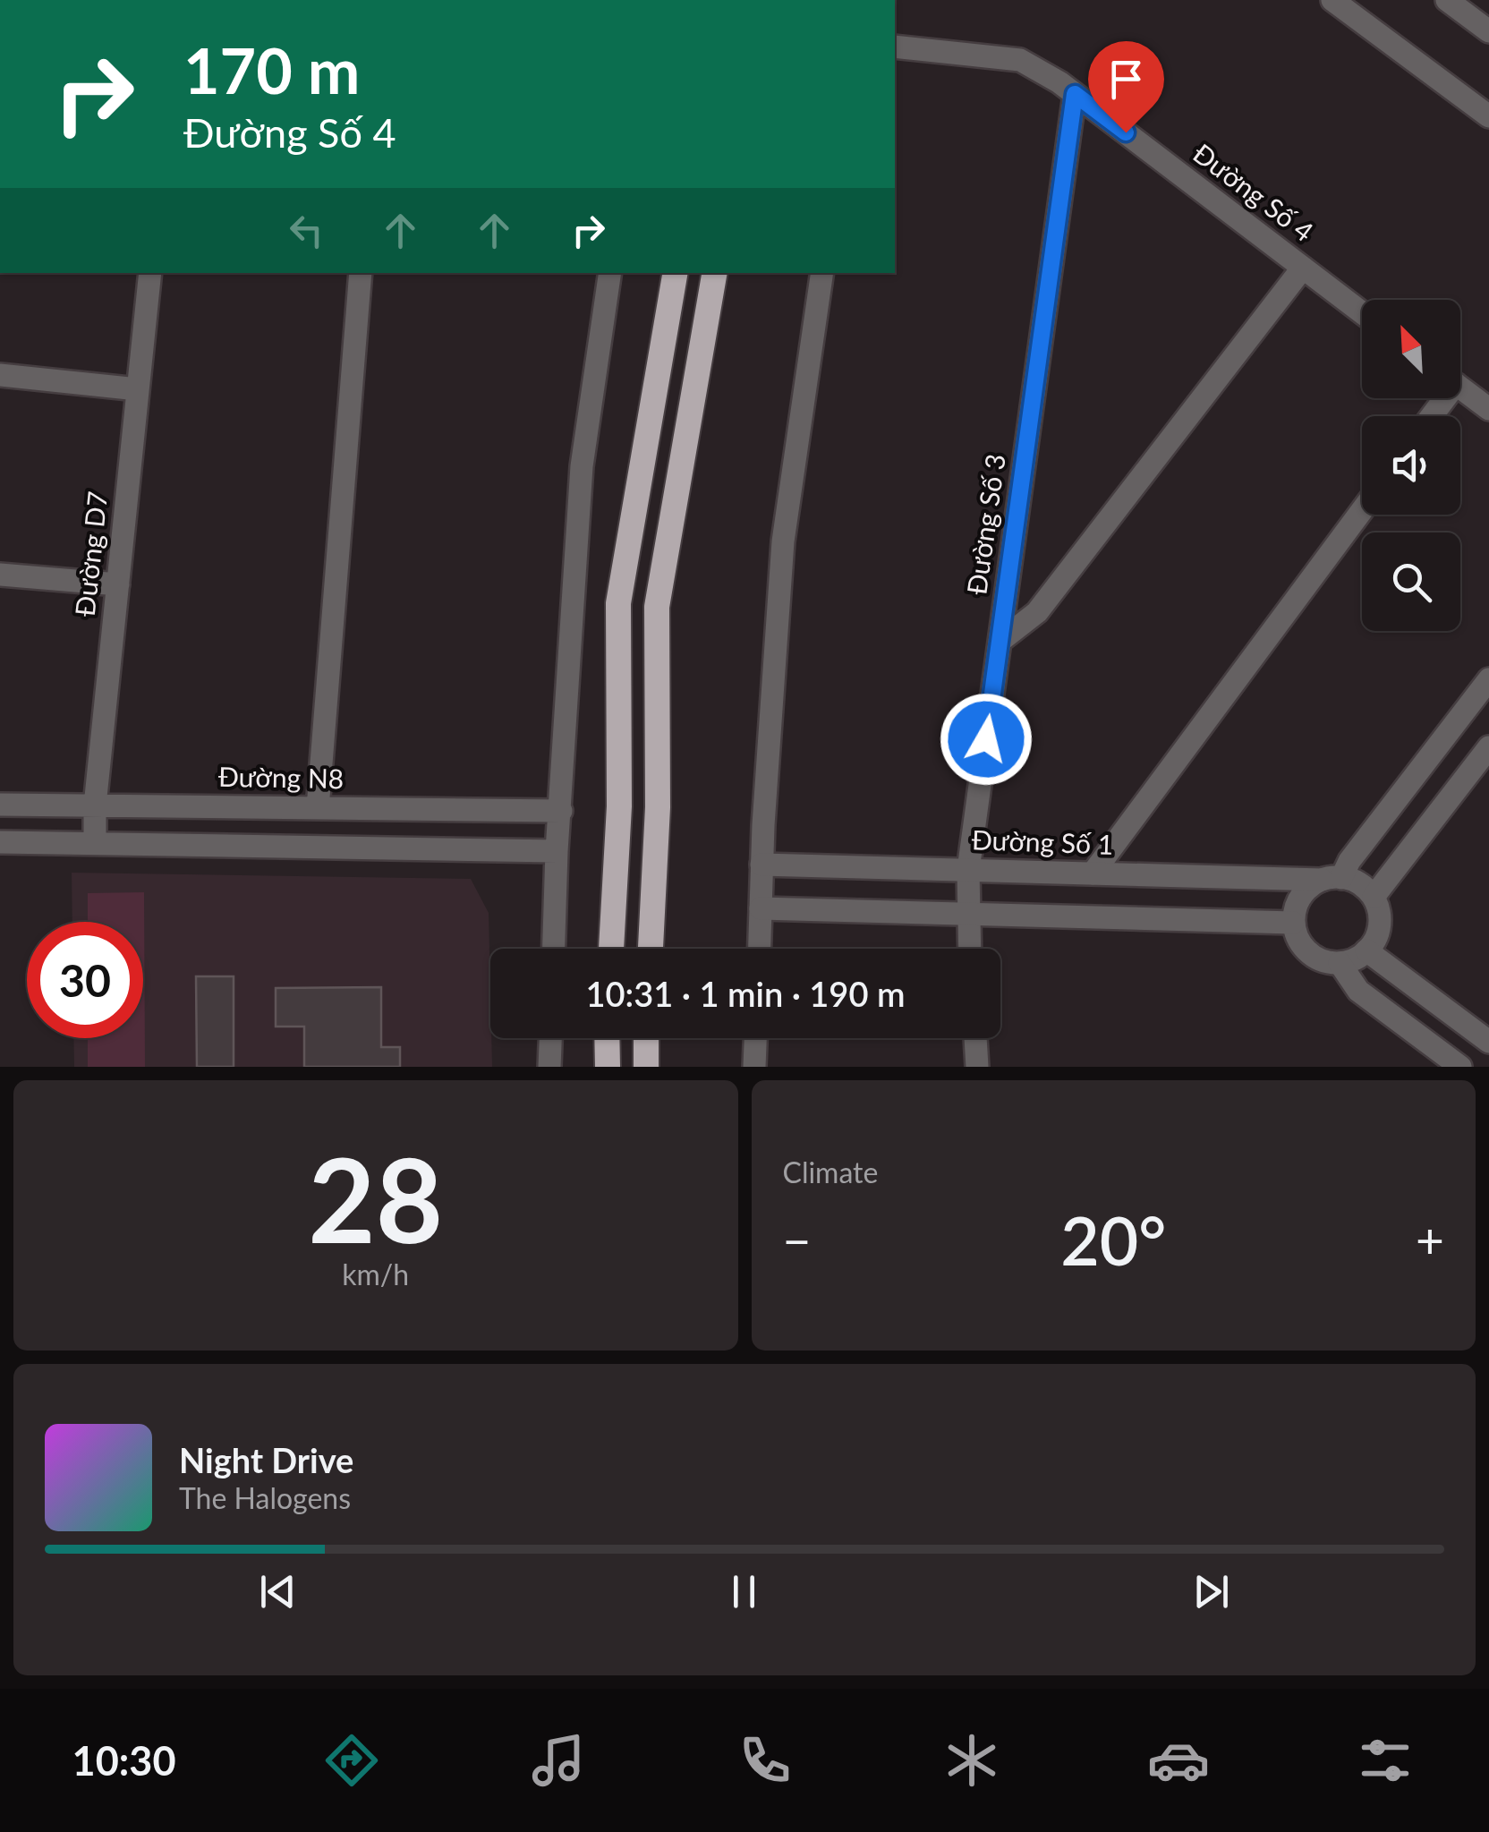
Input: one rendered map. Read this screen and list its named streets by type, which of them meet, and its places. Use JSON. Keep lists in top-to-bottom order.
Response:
{
  "streets": {
    "street": [
      "Đường Số 4",
      "Đường Số 3",
      "Đường D7",
      "Đường N8",
      "Đường Số 1"
    ]
  },
  "crossings": [
    ["Đường Số 4", "Đường Số 3"],
    ["Đường Số 3", "Đường Số 1"],
    ["Đường D7", "Đường N8"]
  ],
  "north": "top left",
  "page": {
    "turn": ["170 m", "Đường Số 4"],
    "limit": "30",
    "trip": "10:31 · 1 min · 190 m",
    "tile": [
      ["28", "km/h"],
      "Climate"
    ],
    "heat": ["−", "20°", "+"],
    "song": ["Night Drive", "The Halogens"],
    "tabs": "10:30"
  }
}
